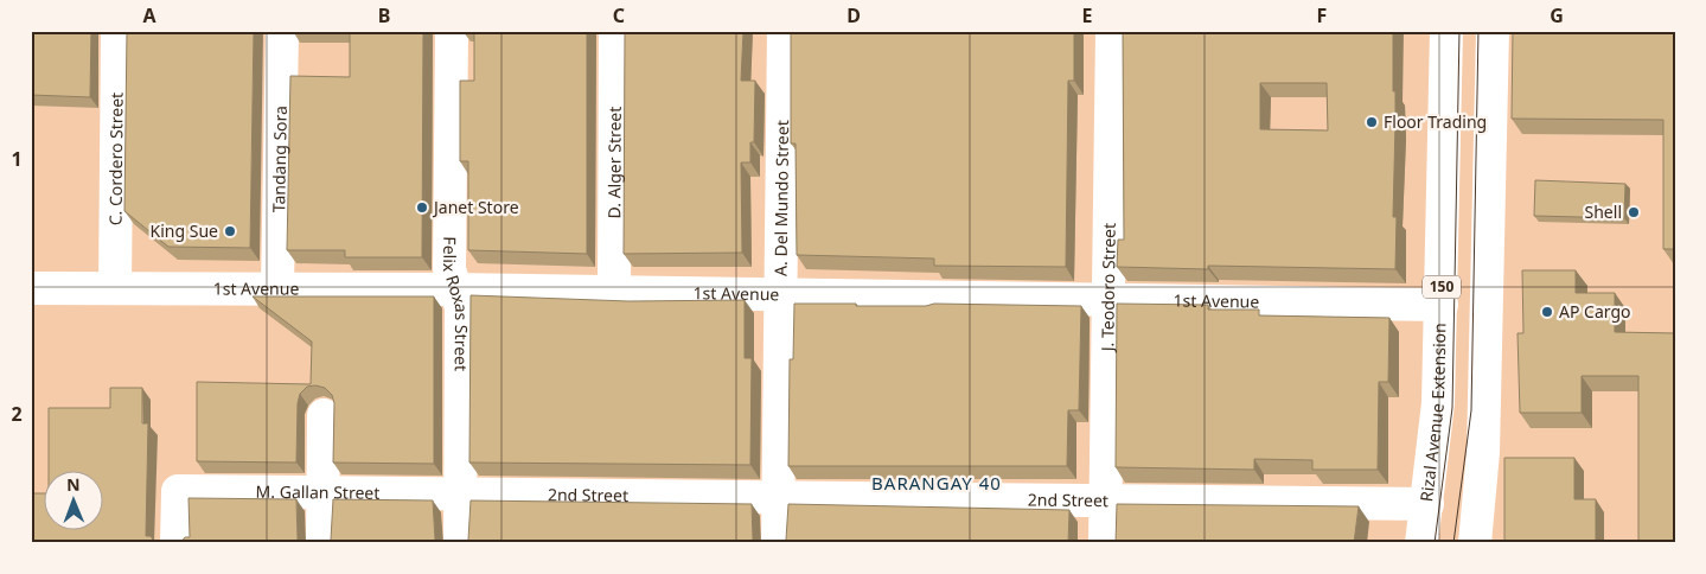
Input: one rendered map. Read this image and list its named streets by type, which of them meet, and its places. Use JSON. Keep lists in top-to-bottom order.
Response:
{
  "streets": {
    "street": [
      "Tandang Sora",
      "C. Cordero Street",
      "D. Alger Street",
      "A. Del Mundo Street",
      "1st Avenue",
      "J. Teodoro Street",
      "150",
      "Felix Roxas Street",
      "Rizal Avenue Extension",
      "M. Gallan Street",
      "2nd Street"
    ]
  },
  "crossings": [
    ["Tandang Sora", "1st Avenue"],
    ["C. Cordero Street", "1st Avenue"],
    ["D. Alger Street", "1st Avenue"],
    ["A. Del Mundo Street", "1st Avenue"],
    ["A. Del Mundo Street", "2nd Street"],
    ["1st Avenue", "J. Teodoro Street"],
    ["1st Avenue", "Felix Roxas Street"],
    ["1st Avenue", "Rizal Avenue Extension"],
    ["J. Teodoro Street", "2nd Street"],
    ["Felix Roxas Street", "M. Gallan Street"],
    ["Felix Roxas Street", "2nd Street"],
    ["Rizal Avenue Extension", "2nd Street"],
    ["M. Gallan Street", "2nd Street"]
  ],
  "districts": ["BARANGAY 40"],
  "places": [
    "Floor Trading",
    "Janet Store",
    "Shell",
    "King Sue",
    "AP Cargo"
  ],
  "north": "top",
  "grid": {
    "columns": [
      "A",
      "B",
      "C",
      "D",
      "E",
      "F",
      "G"
    ],
    "rows": ["1", "2"]
  }
}
